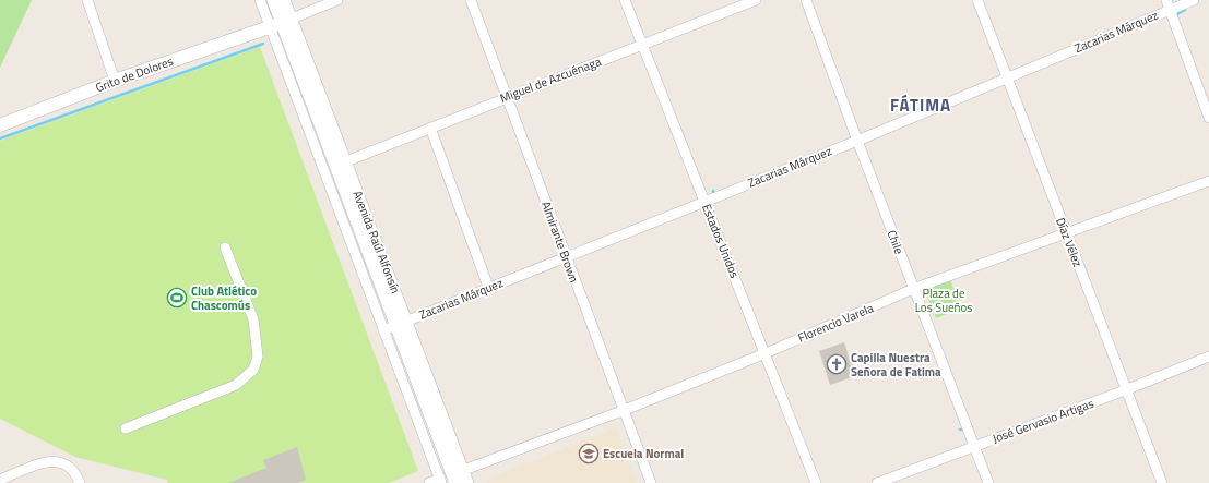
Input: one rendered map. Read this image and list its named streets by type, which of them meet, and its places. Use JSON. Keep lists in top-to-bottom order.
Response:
{
  "streets": {
    "main road": ["Avenida Raúl Alfonsín"],
    "street": [
      "Zacarias Márquez",
      "Grito de Dolores",
      "Miguel de Azcuénaga",
      "Estados Unidos",
      "Almirante Brown",
      "Chile",
      "Díaz Vélez",
      "Florencio Varela",
      "José Gervasio Artigas"
    ]
  },
  "crossings": [
    ["Zacarias Márquez", "Estados Unidos"],
    ["Zacarias Márquez", "Avenida Raúl Alfonsín"],
    ["Zacarias Márquez", "Almirante Brown"],
    ["Zacarias Márquez", "Chile"],
    ["Zacarias Márquez", "Díaz Vélez"],
    ["Grito de Dolores", "Avenida Raúl Alfonsín"],
    ["Miguel de Azcuénaga", "Estados Unidos"],
    ["Miguel de Azcuénaga", "Avenida Raúl Alfonsín"],
    ["Miguel de Azcuénaga", "Almirante Brown"],
    ["Estados Unidos", "Florencio Varela"],
    ["Avenida Raúl Alfonsín", "Florencio Varela"],
    ["Almirante Brown", "Florencio Varela"],
    ["Chile", "Florencio Varela"],
    ["Chile", "José Gervasio Artigas"],
    ["Díaz Vélez", "Florencio Varela"],
    ["Díaz Vélez", "José Gervasio Artigas"]
  ],
  "districts": ["FÁTIMA"],
  "parks": ["Plaza de Los Sueños"],
  "places": {
    "sports": ["Club Atlético Chascomús"],
    "church": ["Capilla Nuestra Señora de Fatima"],
    "school or university": ["Escuela Normal"]
  }
}
